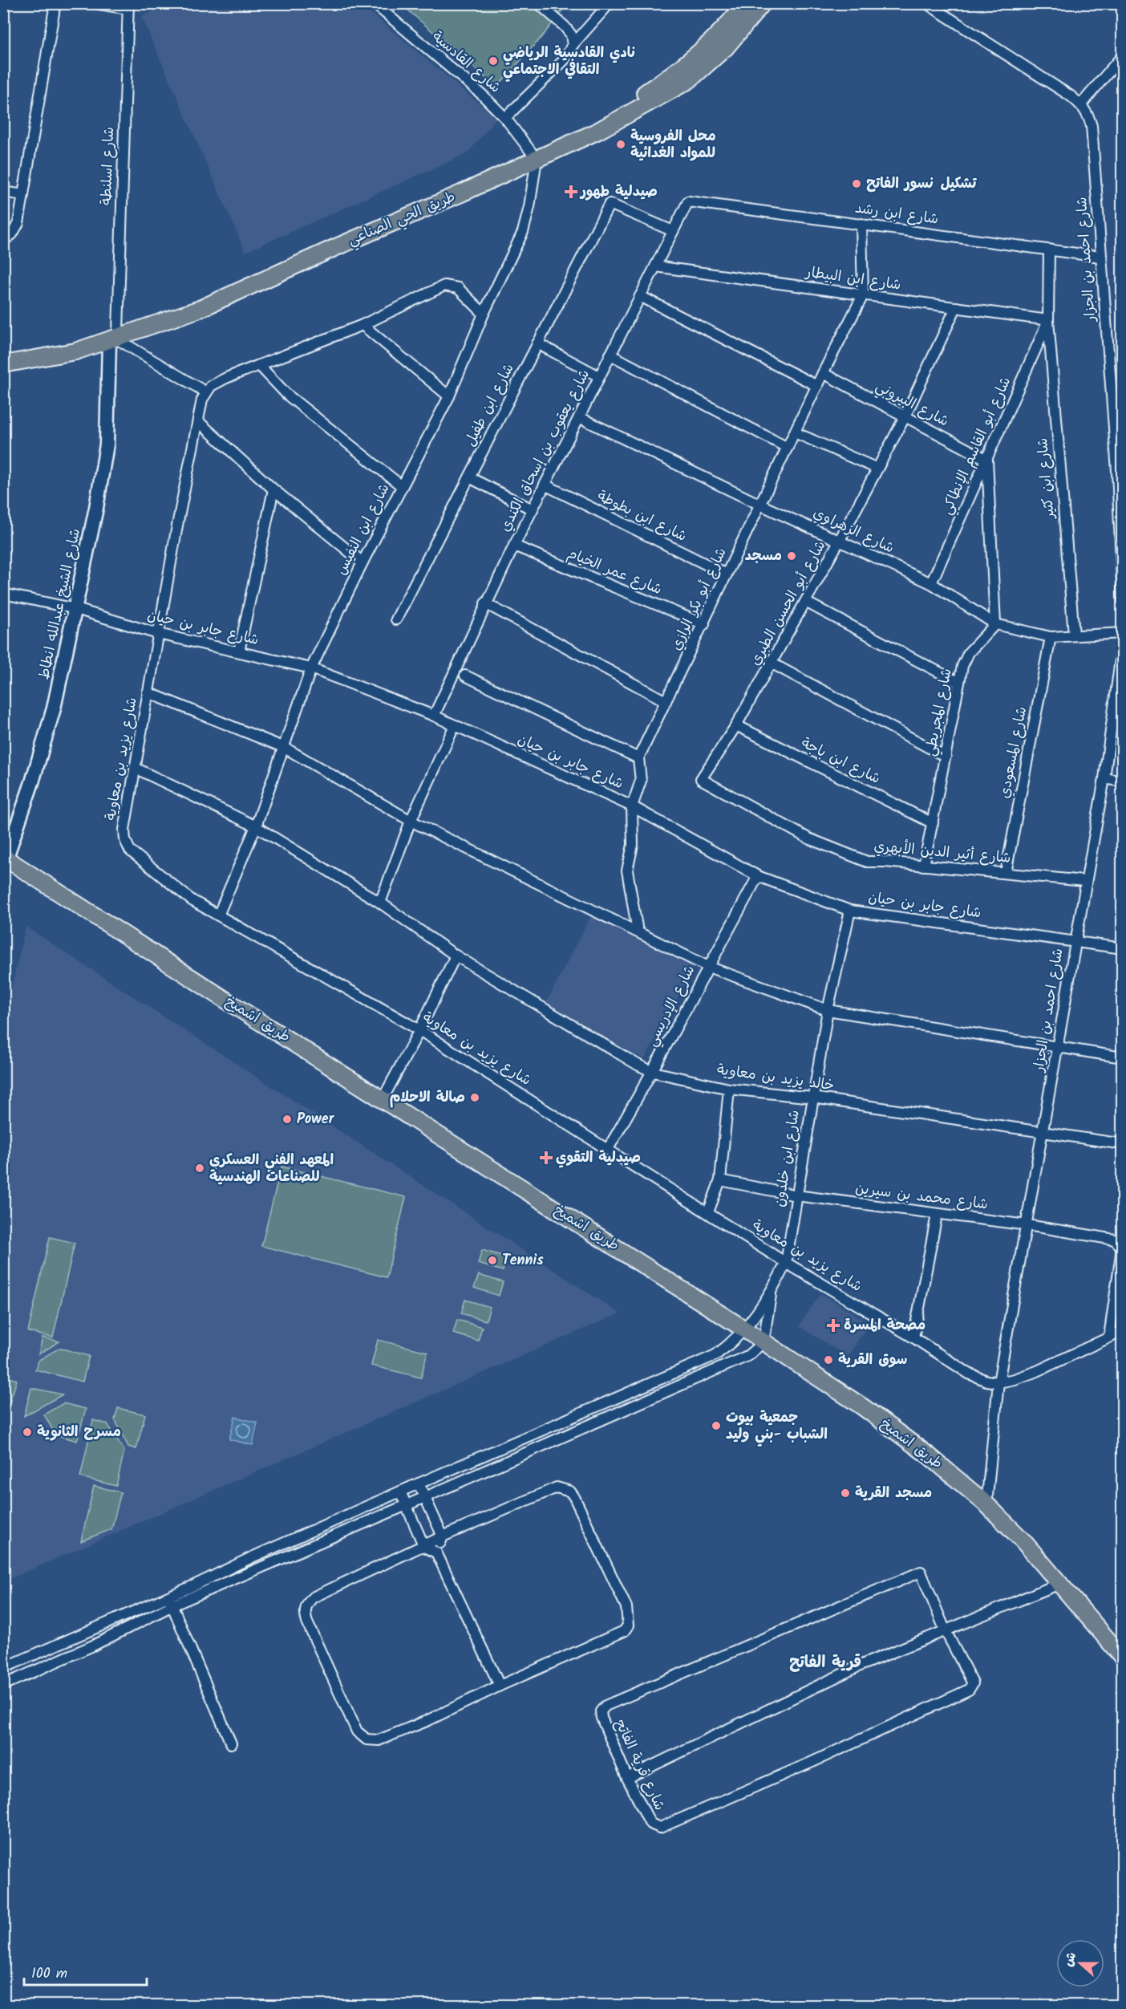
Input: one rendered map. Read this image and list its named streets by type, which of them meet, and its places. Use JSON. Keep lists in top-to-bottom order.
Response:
{
  "streets": {
    "highway": ["طريق الحي الصناعي", "طريق اشميخ"],
    "main road": ["شارع الشيخ عبدالله انطاط"],
    "street": [
      "شارع القادسية",
      "شارع اسلنطة",
      "شارع ابن رشد",
      "شارع احمد بن الجزار",
      "شارع ابن البيطار",
      "شارع البيروني",
      "شارع ابن طفيل",
      "شارع أبو القاسم الإنطاكي",
      "شارع يعقوب بن إسحاق الكندي",
      "شارع ابن كثير",
      "شارع ابن بطوطة",
      "شارع ابن النفيس",
      "شارع الزهراوي",
      "شارع عمر الخيام",
      "شارع أبو بكر الرازي",
      "شارع أبو الحسن الطبري",
      "شارع جابر بن حيان",
      "شارع المجريطي",
      "شارع المسعودي",
      "شارع يزيد بن معاوية",
      "شارع ابن باجة",
      "شارع أثير الدين الأبهري",
      "شارع الإدريسي",
      "خالد يزيد بن معاوية",
      "شارع ابن خلدون",
      "شارع محمد بن سيرين",
      "شارع قرية الفاتح"
    ]
  },
  "crossings": [
    ["شارع القادسية", "طريق الحي الصناعي"],
    ["شارع القادسية", "شارع ابن النفيس"],
    ["شارع اسلنطة", "طريق الحي الصناعي"],
    ["شارع اسلنطة", "شارع الشيخ عبدالله انطاط"],
    ["شارع ابن رشد", "شارع احمد بن الجزار"],
    ["شارع ابن رشد", "شارع يعقوب بن إسحاق الكندي"],
    ["شارع ابن رشد", "شارع ابن كثير"],
    ["طريق الحي الصناعي", "شارع ابن النفيس"],
    ["طريق الحي الصناعي", "شارع الشيخ عبدالله انطاط"],
    ["شارع احمد بن الجزار", "شارع جابر بن حيان"],
    ["شارع احمد بن الجزار", "شارع يزيد بن معاوية"],
    ["شارع احمد بن الجزار", "شارع أثير الدين الأبهري"],
    ["شارع احمد بن الجزار", "طريق اشميخ"],
    ["شارع احمد بن الجزار", "خالد يزيد بن معاوية"],
    ["شارع احمد بن الجزار", "شارع محمد بن سيرين"],
    ["شارع ابن البيطار", "شارع أبو القاسم الإنطاكي"],
    ["شارع ابن البيطار", "شارع يعقوب بن إسحاق الكندي"],
    ["شارع ابن البيطار", "شارع ابن كثير"],
    ["شارع ابن البيطار", "شارع أبو بكر الرازي"],
    ["شارع ابن البيطار", "شارع أبو الحسن الطبري"],
    ["شارع البيروني", "شارع أبو القاسم الإنطاكي"],
    ["شارع البيروني", "شارع أبو بكر الرازي"],
    ["شارع البيروني", "شارع أبو الحسن الطبري"],
    ["شارع ابن طفيل", "شارع يعقوب بن إسحاق الكندي"],
    ["شارع أبو القاسم الإنطاكي", "شارع ابن كثير"],
    ["شارع أبو القاسم الإنطاكي", "شارع الزهراوي"],
    ["شارع يعقوب بن إسحاق الكندي", "شارع ابن بطوطة"],
    ["شارع يعقوب بن إسحاق الكندي", "شارع الزهراوي"],
    ["شارع يعقوب بن إسحاق الكندي", "شارع عمر الخيام"],
    ["شارع يعقوب بن إسحاق الكندي", "شارع جابر بن حيان"],
    ["شارع ابن كثير", "شارع الزهراوي"],
    ["شارع ابن بطوطة", "شارع أبو بكر الرازي"],
    ["شارع ابن النفيس", "شارع جابر بن حيان"],
    ["شارع ابن النفيس", "شارع يزيد بن معاوية"],
    ["شارع ابن النفيس", "خالد يزيد بن معاوية"],
    ["شارع الزهراوي", "شارع أبو بكر الرازي"],
    ["شارع الزهراوي", "شارع أبو الحسن الطبري"],
    ["شارع الزهراوي", "شارع المجريطي"],
    ["شارع الزهراوي", "شارع المسعودي"],
    ["شارع عمر الخيام", "شارع أبو بكر الرازي"],
    ["شارع أبو الحسن الطبري", "شارع ابن باجة"],
    ["شارع أبو الحسن الطبري", "شارع أثير الدين الأبهري"],
    ["شارع الشيخ عبدالله انطاط", "شارع جابر بن حيان"],
    ["شارع الشيخ عبدالله انطاط", "طريق اشميخ"],
    ["شارع جابر بن حيان", "شارع يزيد بن معاوية"],
    ["شارع جابر بن حيان", "شارع الإدريسي"],
    ["شارع جابر بن حيان", "شارع ابن خلدون"],
    ["شارع المجريطي", "شارع ابن باجة"],
    ["شارع المجريطي", "شارع أثير الدين الأبهري"],
    ["شارع المسعودي", "شارع أثير الدين الأبهري"],
    ["شارع يزيد بن معاوية", "شارع الإدريسي"],
    ["شارع يزيد بن معاوية", "خالد يزيد بن معاوية"],
    ["شارع يزيد بن معاوية", "شارع ابن خلدون"],
    ["شارع الإدريسي", "خالد يزيد بن معاوية"],
    ["خالد يزيد بن معاوية", "شارع ابن خلدون"],
    ["شارع ابن خلدون", "شارع محمد بن سيرين"]
  ],
  "districts": ["قرية الفاتح"],
  "places": {
    "other": [
      "نادي القادسية الرياضي التقافي الاجتماعي",
      "محل الفروسية للمواد الغدائية",
      "تشكيل نسور الفاتح",
      "مسجد",
      "صالة الاحلام",
      "Power",
      "المعهد الفني العسكري للصناعات الهندسية",
      "Tennis",
      "سوق القرية",
      "جمعية بيوت الشباب -بني وليد",
      "مسرح الثانوية",
      "مسجد القرية"
    ],
    "health": ["صيدلية طهور", "صيدلية التقوي", "مصحة المسرة"]
  },
  "scale_bar": "100 m",
  "north": "left"
}
